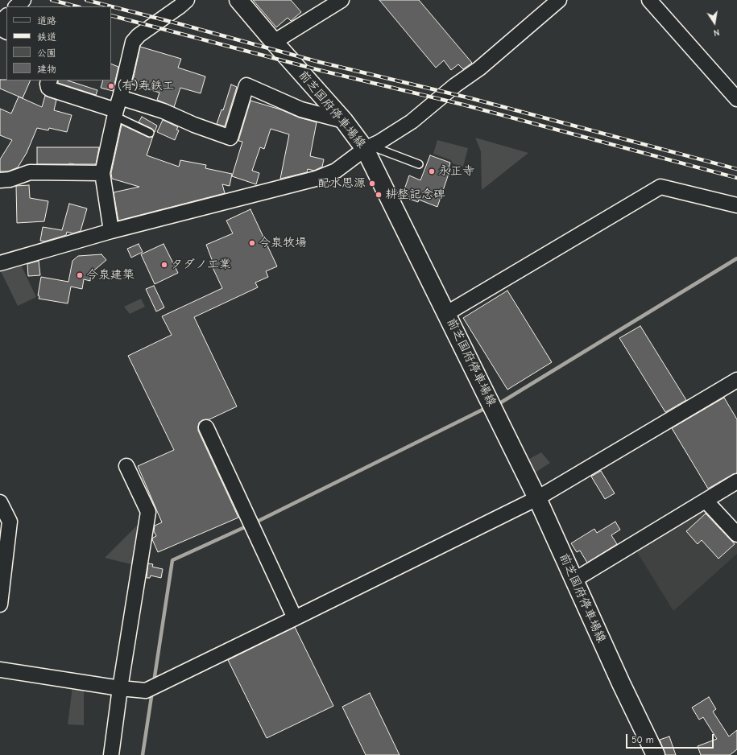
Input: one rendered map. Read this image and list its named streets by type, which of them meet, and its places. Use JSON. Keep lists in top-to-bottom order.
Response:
{
  "streets": {
    "main road": ["前芝国府停車場線"]
  },
  "places": [
    "(有)寿鉄工",
    "永正寺",
    "配水思源",
    "耕整記念碑",
    "今泉牧場",
    "タダノ工業",
    "今泉建築"
  ],
  "legend": [
    "道路",
    "鉄道",
    "公園",
    "建物"
  ],
  "scale_bar": "50 m",
  "north": "bottom"
}
